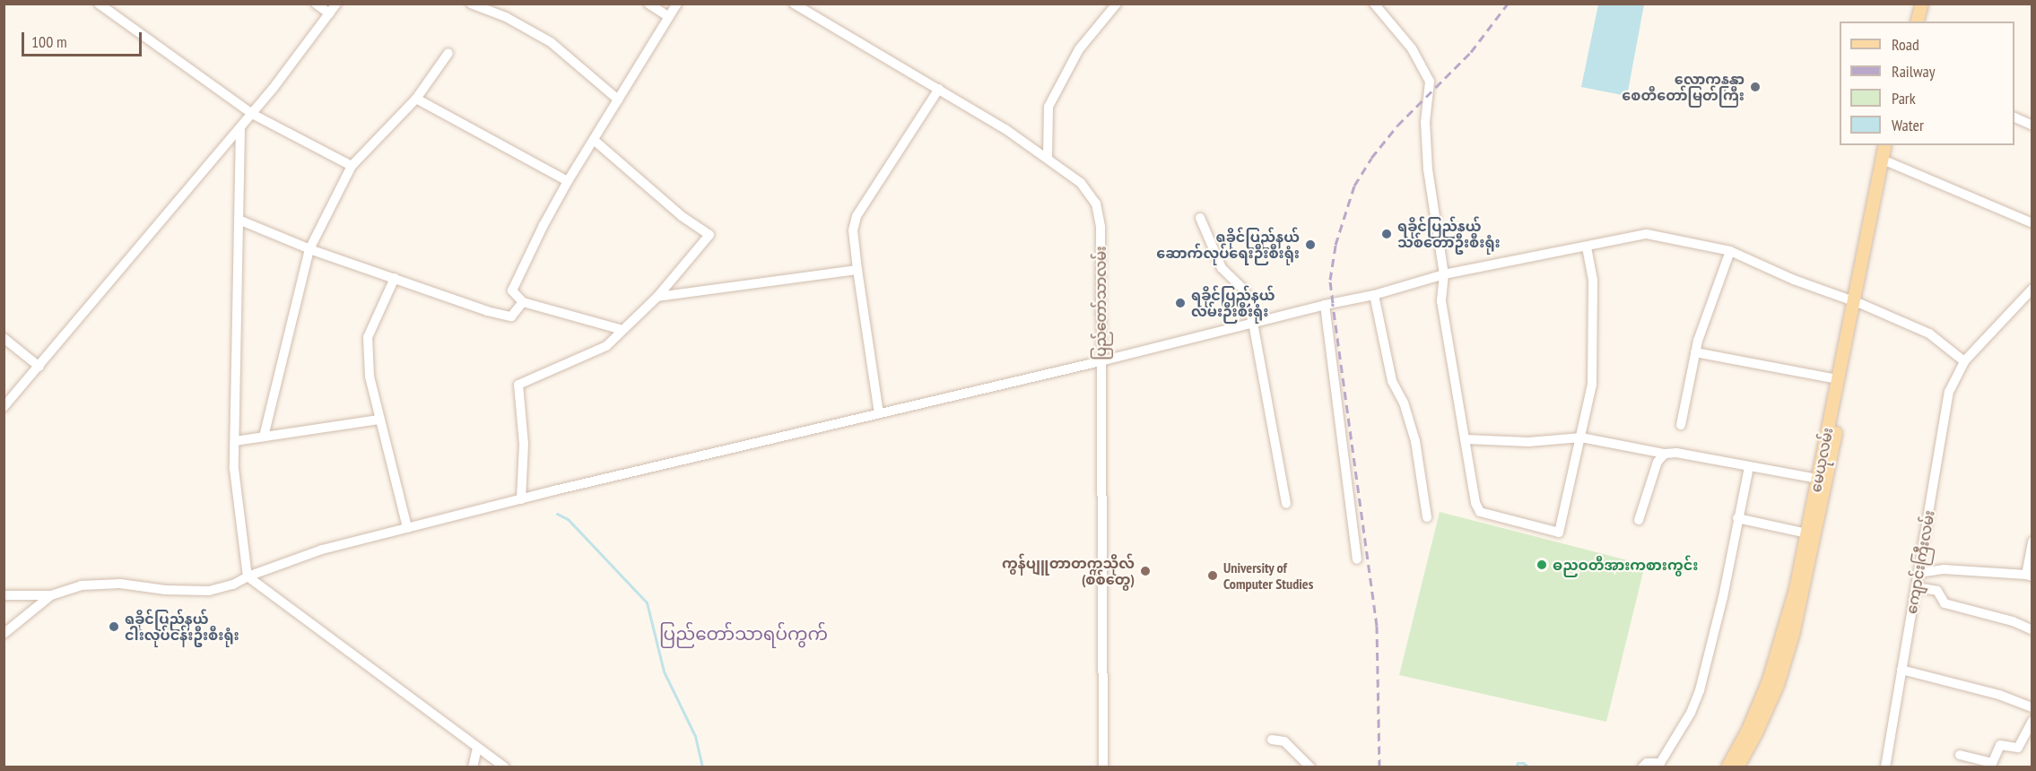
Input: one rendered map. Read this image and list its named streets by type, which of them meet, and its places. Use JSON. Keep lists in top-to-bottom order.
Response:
{
  "streets": {
    "main road": ["မေယုလမ်း"],
    "street": ["ပြည်တော်သာလမ်း", "ကျောင်းကြီးလမ်း"]
  },
  "districts": ["ပြည်တော်သာရပ်ကွက်"],
  "places": [
    "လောကနန္ဒာ စေတီတော်မြတ်ကြီး",
    "ရခိုင်ပြည်နယ် သစ်တောဦးစီးရုံး",
    "ရခိုင်ပြည်နယ် ဆောက်လုပ်ရေးဉီးစီးရုံး",
    "ရခိုင်ပြည်နယ် လမ်းဉီးစီးရုံး",
    "ဓညဝတီအားကစားကွင်း",
    "ကွန်ပျူတာတက္ကသိုလ် (စစ်တွေ)",
    "University of Computer Studies",
    "ရခိုင်ပြည်နယ် ငါးလုပ်ငန်းဦးစီးရုံး"
  ],
  "legend": [
    "Road",
    "Railway",
    "Park",
    "Water"
  ],
  "scale_bar": "100 m"
}
